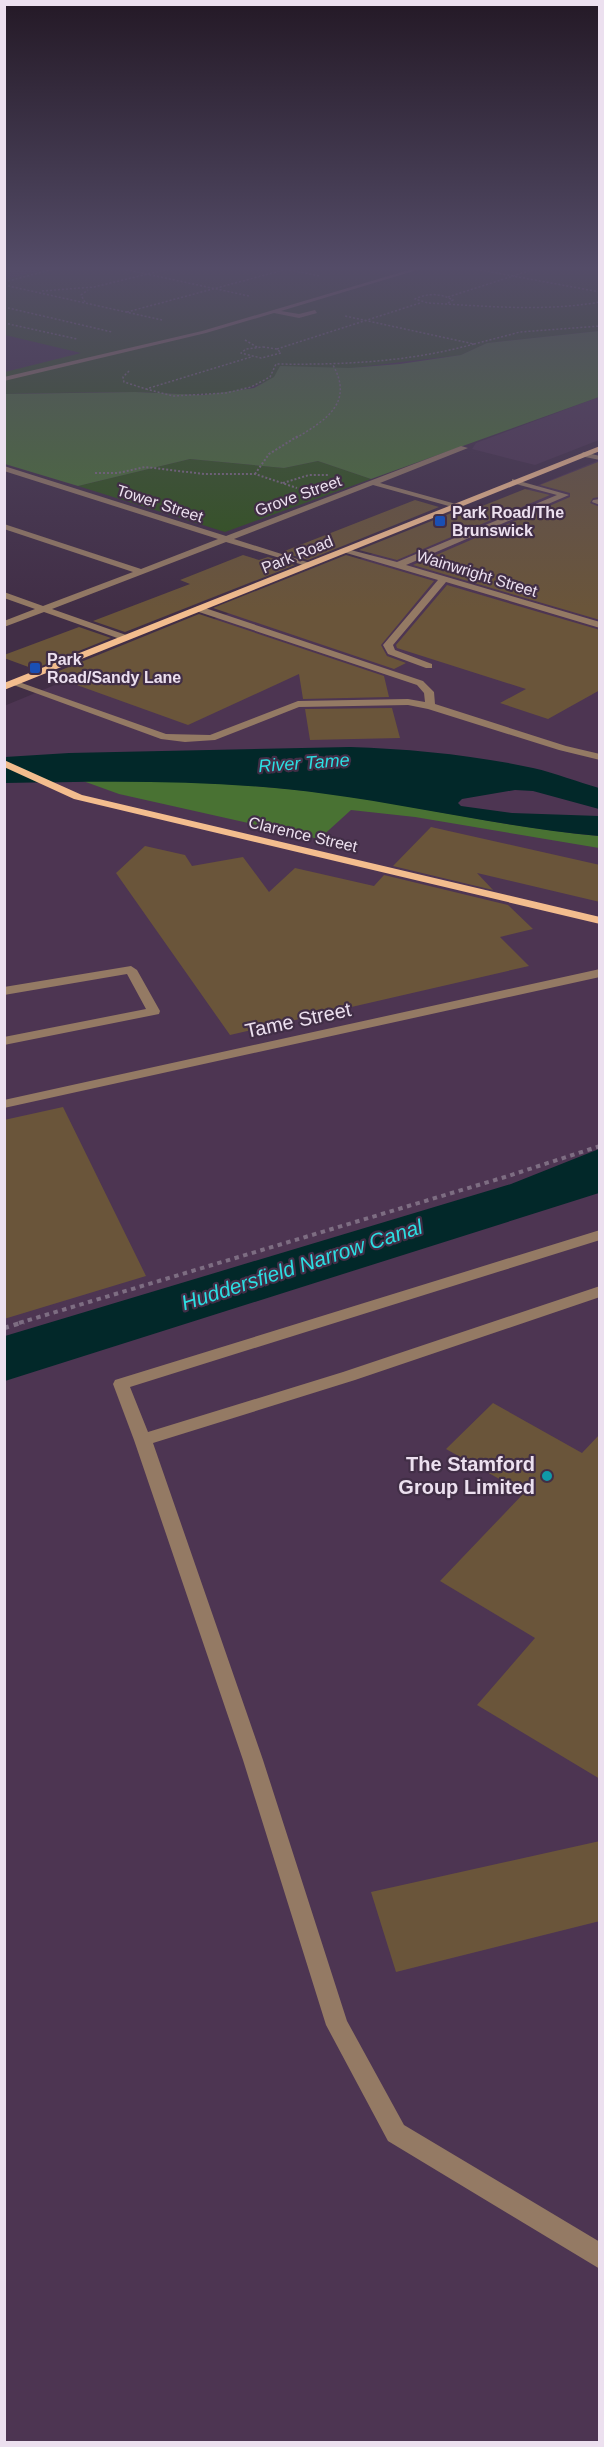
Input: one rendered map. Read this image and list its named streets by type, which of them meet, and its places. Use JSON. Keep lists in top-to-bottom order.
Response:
{
  "streets": {
    "main road": ["Park Road", "Clarence Street"],
    "street": [
      "Grove Street",
      "Tower Street",
      "Wainwright Street",
      "Tame Street"
    ]
  },
  "crossings": [
    ["Grove Street", "Tower Street"],
    ["Tower Street", "Park Road"],
    ["Park Road", "Wainwright Street"]
  ],
  "water": ["River Tame", "Huddersfield Narrow Canal"],
  "places": {
    "transit": ["Park Road/The Brunswick", "Park Road/Sandy Lane"],
    "other": ["The Stamford Group Limited"]
  }
}
